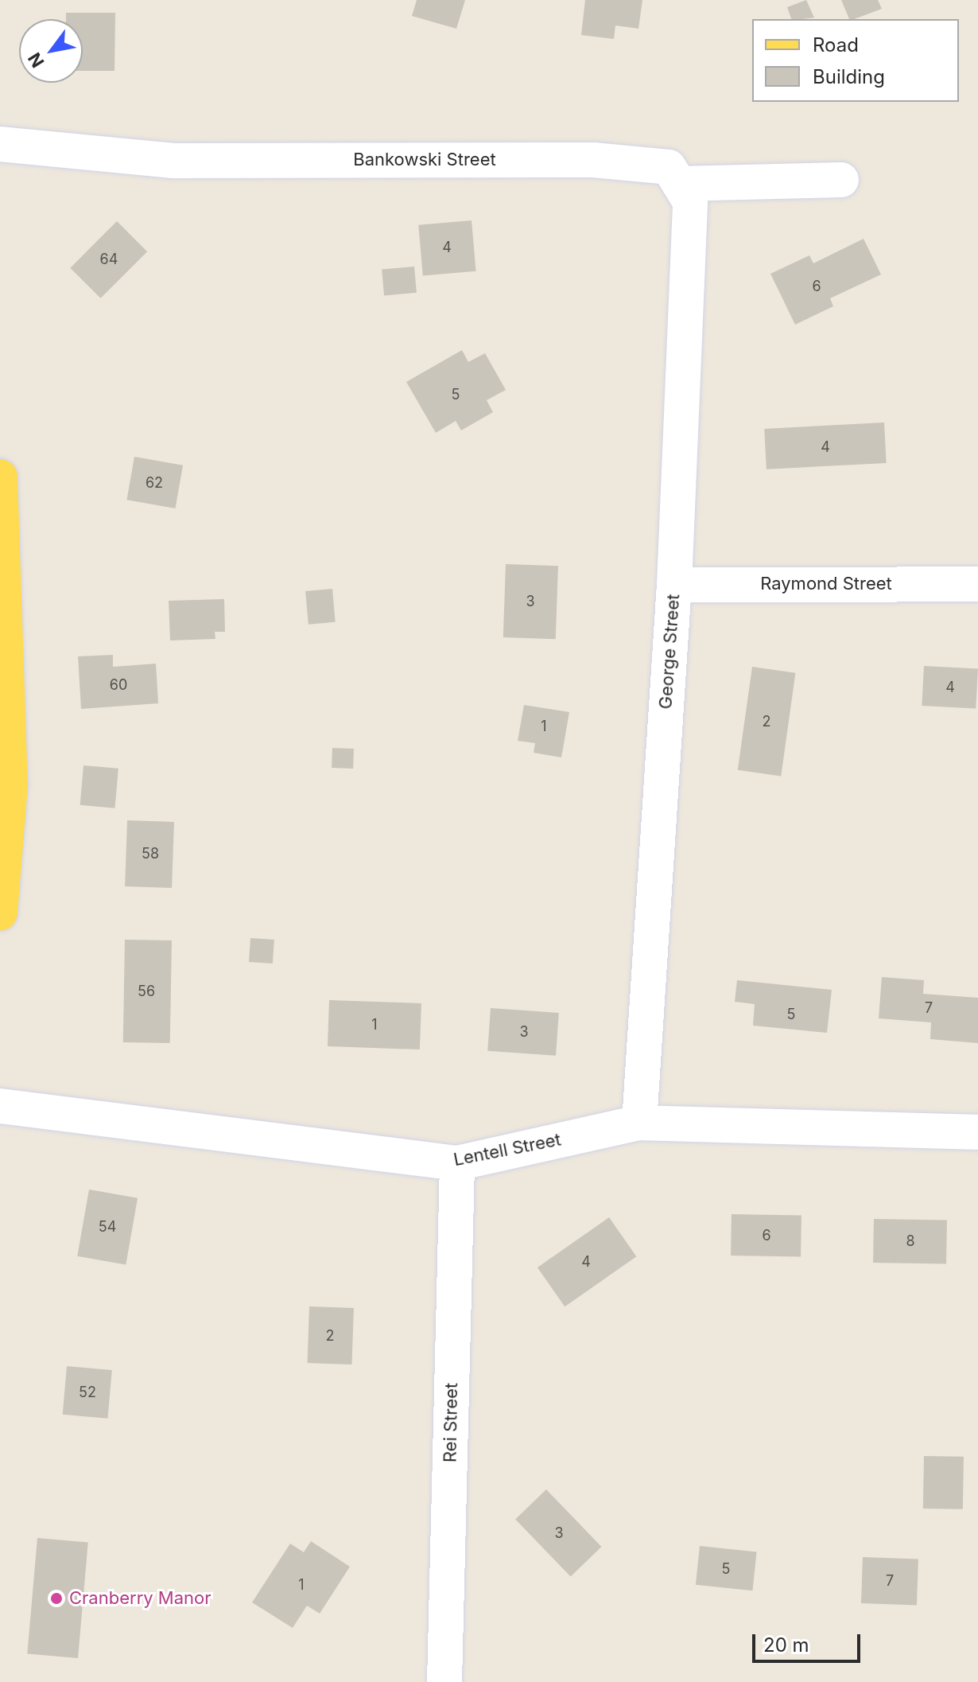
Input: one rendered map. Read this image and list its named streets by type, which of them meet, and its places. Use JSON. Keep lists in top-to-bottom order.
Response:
{
  "streets": {
    "street": [
      "Bankowski Street",
      "Raymond Street",
      "George Street",
      "Lentell Street",
      "Rei Street"
    ]
  },
  "crossings": [
    ["Bankowski Street", "George Street"],
    ["Raymond Street", "George Street"],
    ["George Street", "Lentell Street"],
    ["Lentell Street", "Rei Street"]
  ],
  "places": ["Cranberry Manor"],
  "house_numbers": [
    "4",
    "64",
    "6",
    "5",
    "4",
    "62",
    "3",
    "60",
    "4",
    "2",
    "1",
    "58",
    "56",
    "7",
    "5",
    "1",
    "3",
    "54",
    "6",
    "8",
    "4",
    "2",
    "52",
    "3",
    "5",
    "7",
    "1"
  ],
  "legend": ["Road", "Building"],
  "scale_bar": "20 m",
  "north": "bottom left"
}
